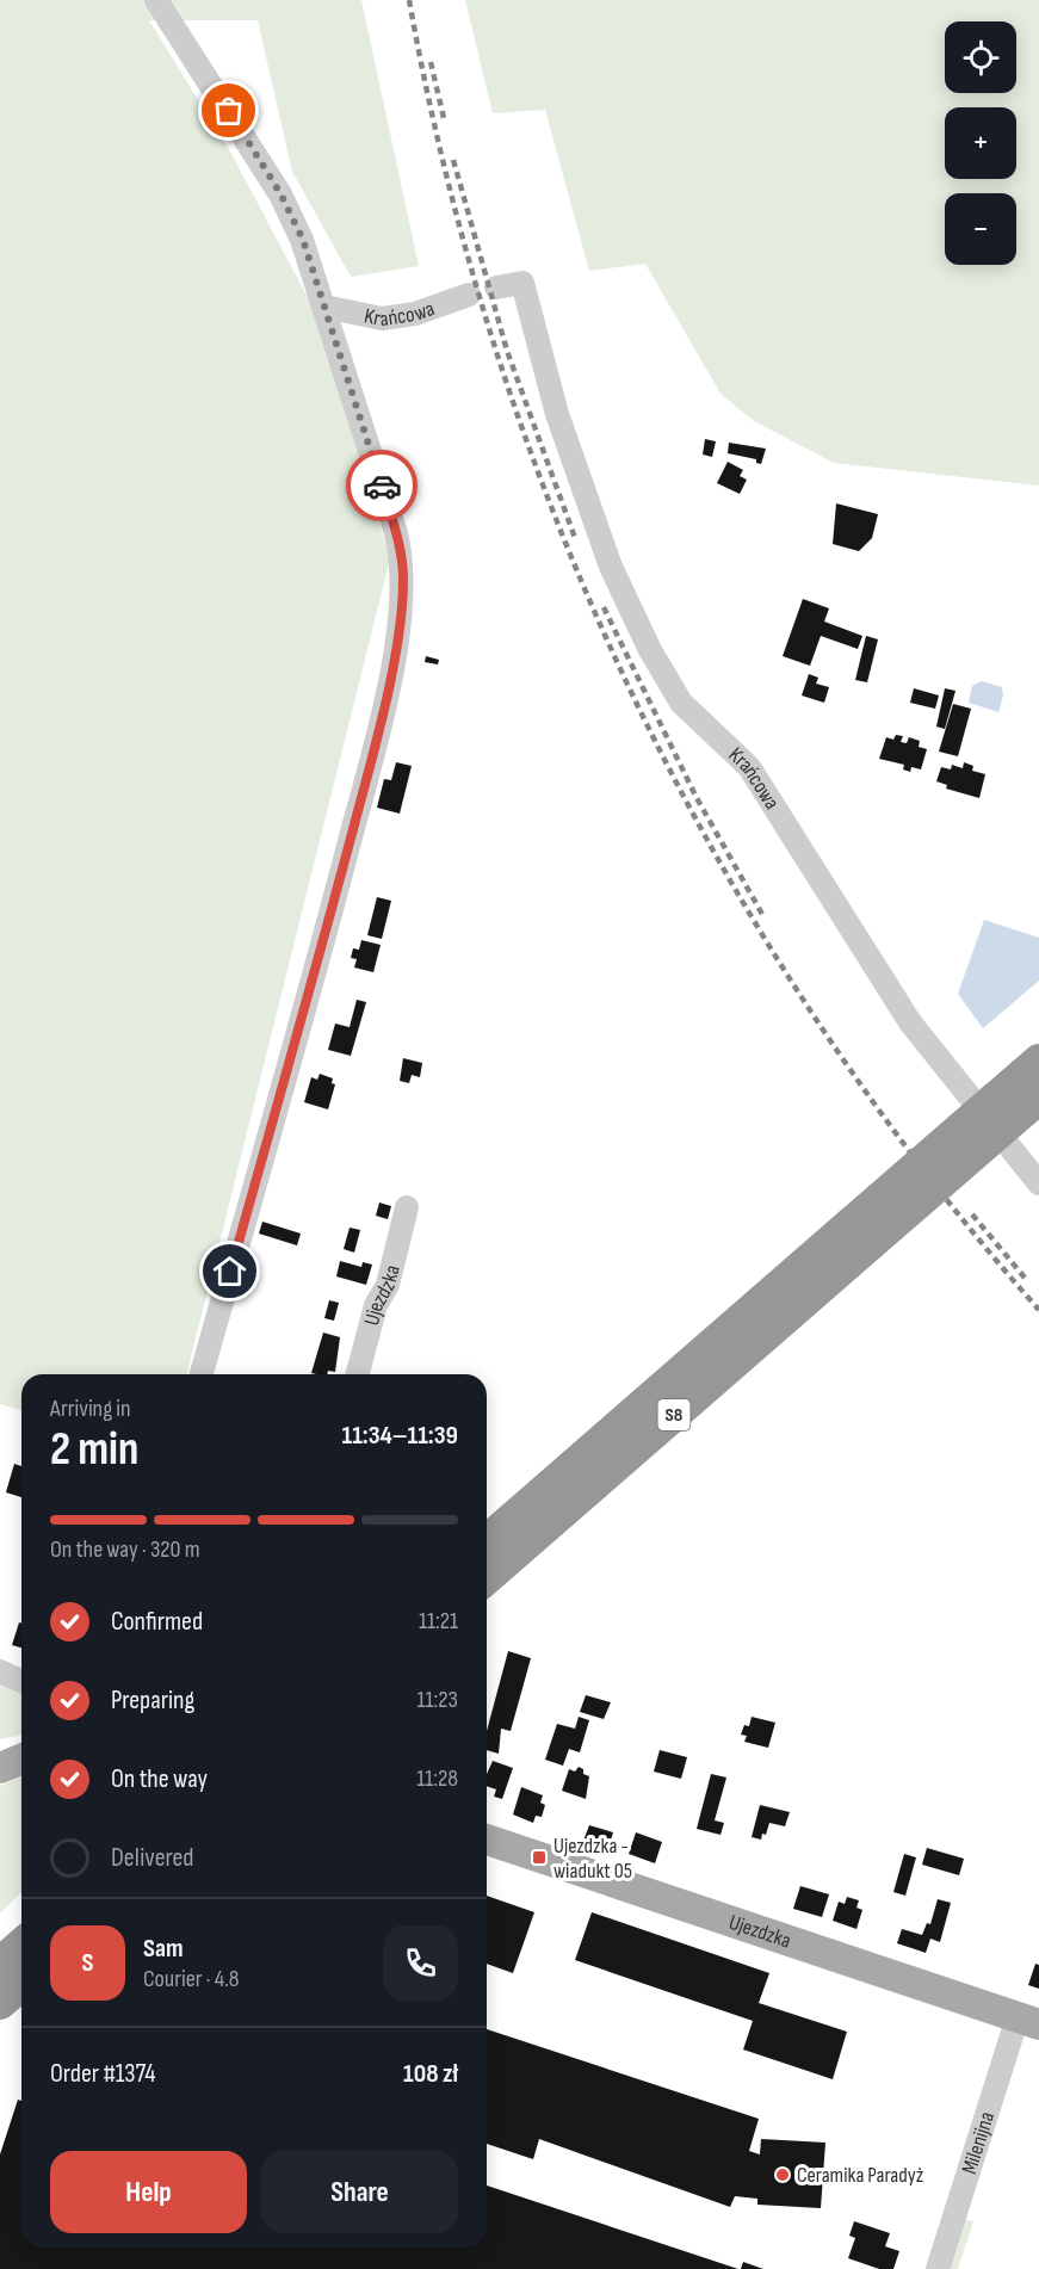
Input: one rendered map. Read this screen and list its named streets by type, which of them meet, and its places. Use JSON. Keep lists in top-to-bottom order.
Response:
{
  "streets": {
    "highway": ["S8"],
    "main road": ["Ujezdzka"],
    "street": ["Krańcowa", "Milenijna"]
  },
  "crossings": [
    ["Ujezdzka", "Milenijna"]
  ],
  "places": {
    "transit": ["Ujezdzka - wiadukt 05"],
    "other": ["Ceramika Paradyż"]
  },
  "page": {
    "map_buttons": ["+", "−"],
    "heading": ["2 min", "Arriving in", "11:34–11:39"],
    "panel": [
      "Sam",
      "Courier · 4.8",
      "Order #1374",
      "108 zł"
    ],
    "bar": "On the way · 320 m",
    "list": [
      ["Confirmed", "11:21"],
      ["Preparing", "11:23"],
      ["On the way", "11:28"],
      "Delivered"
    ],
    "round": "S",
    "buttons": ["Help", "Share"]
  }
}
